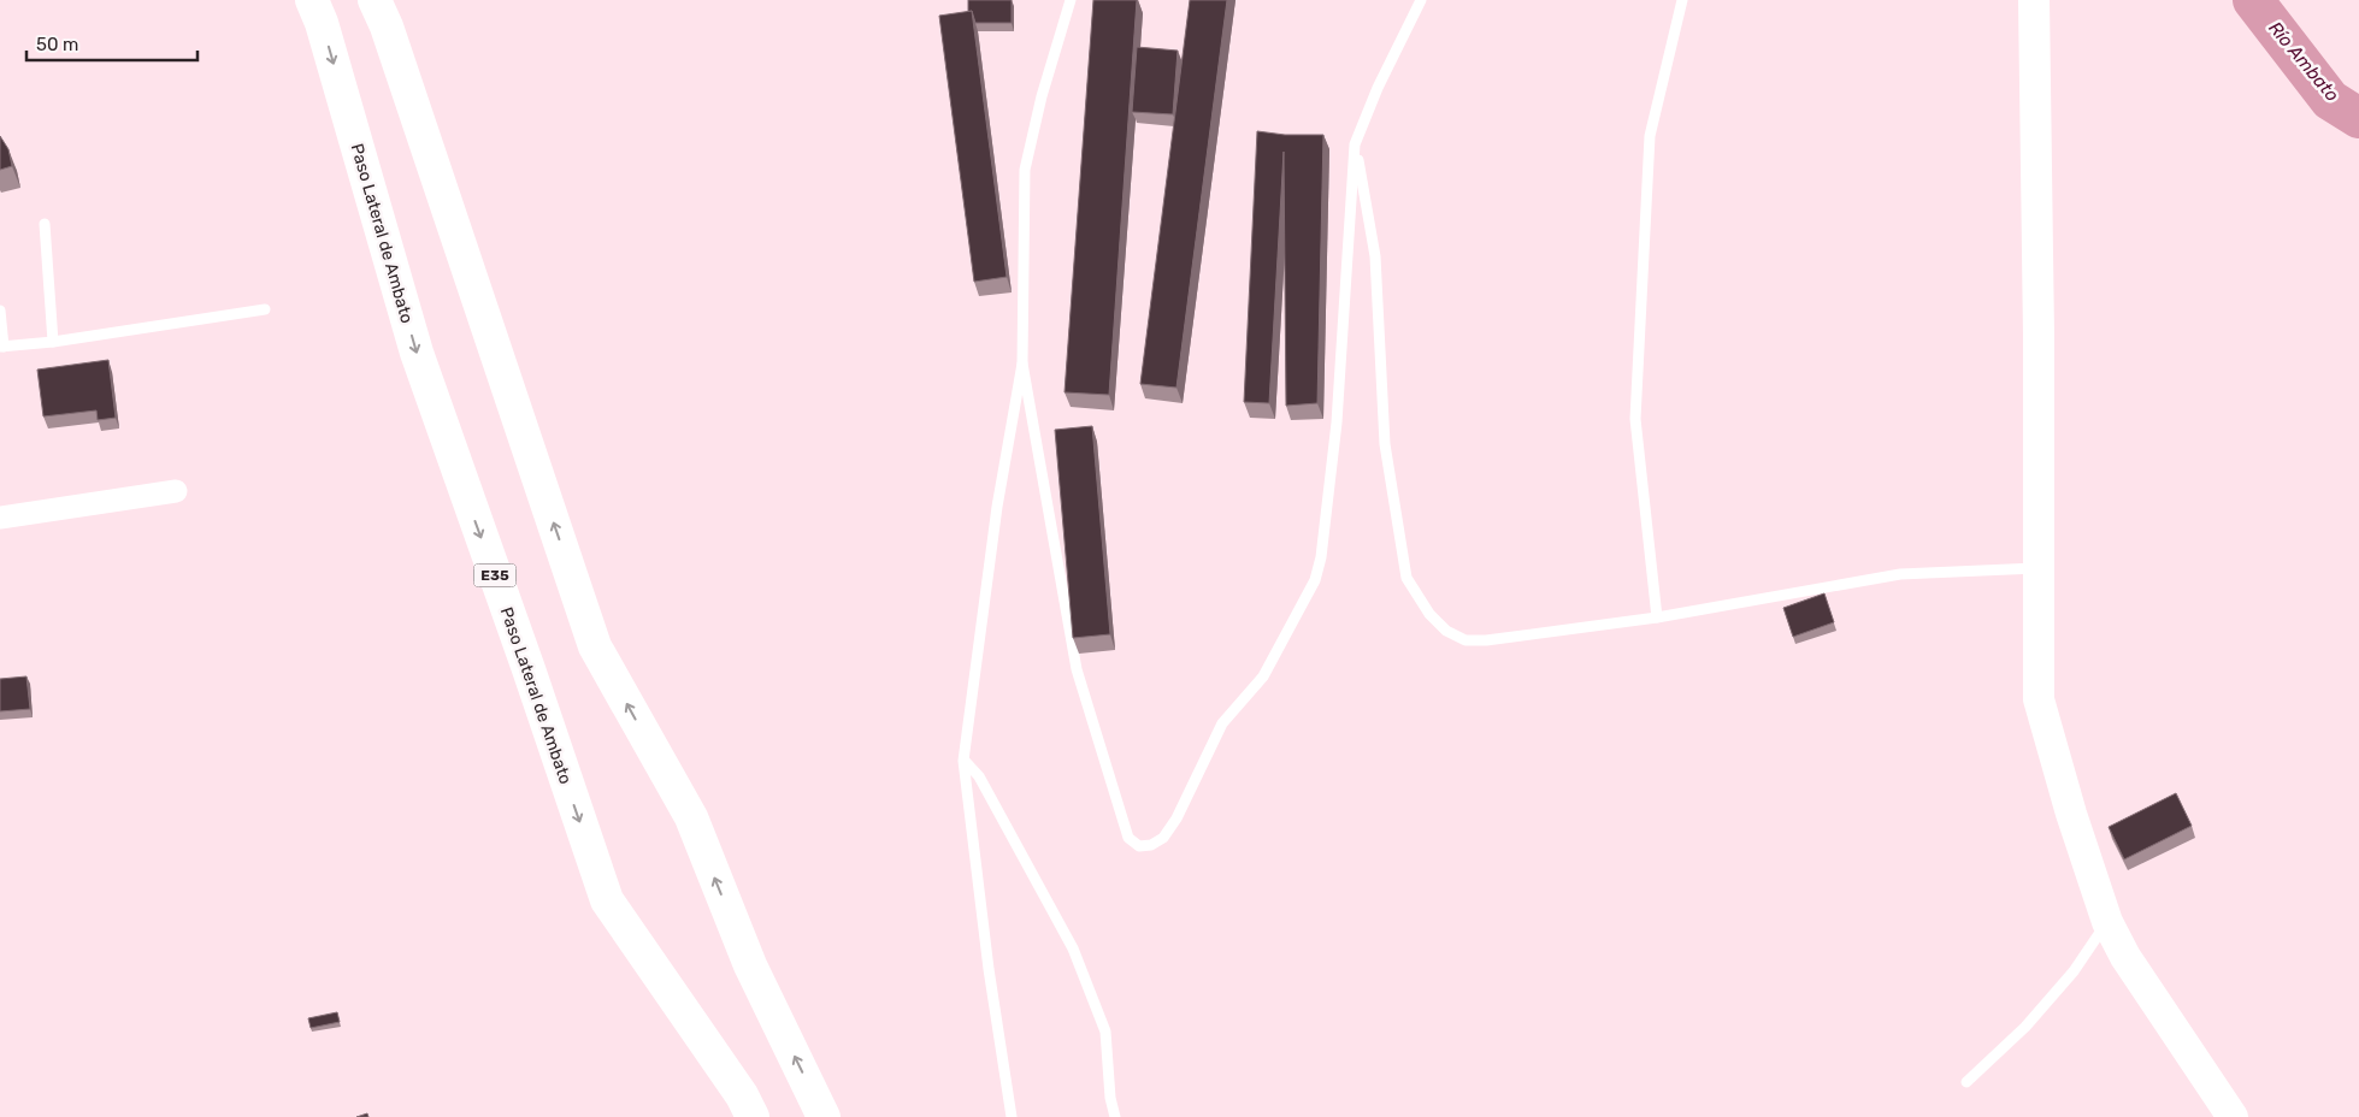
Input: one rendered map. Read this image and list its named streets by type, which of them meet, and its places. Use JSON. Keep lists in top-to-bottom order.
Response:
{
  "streets": {
    "highway": ["Paso Lateral de Ambato", "E35"]
  },
  "water": ["Río Ambato"],
  "scale_bar": "50 m"
}
